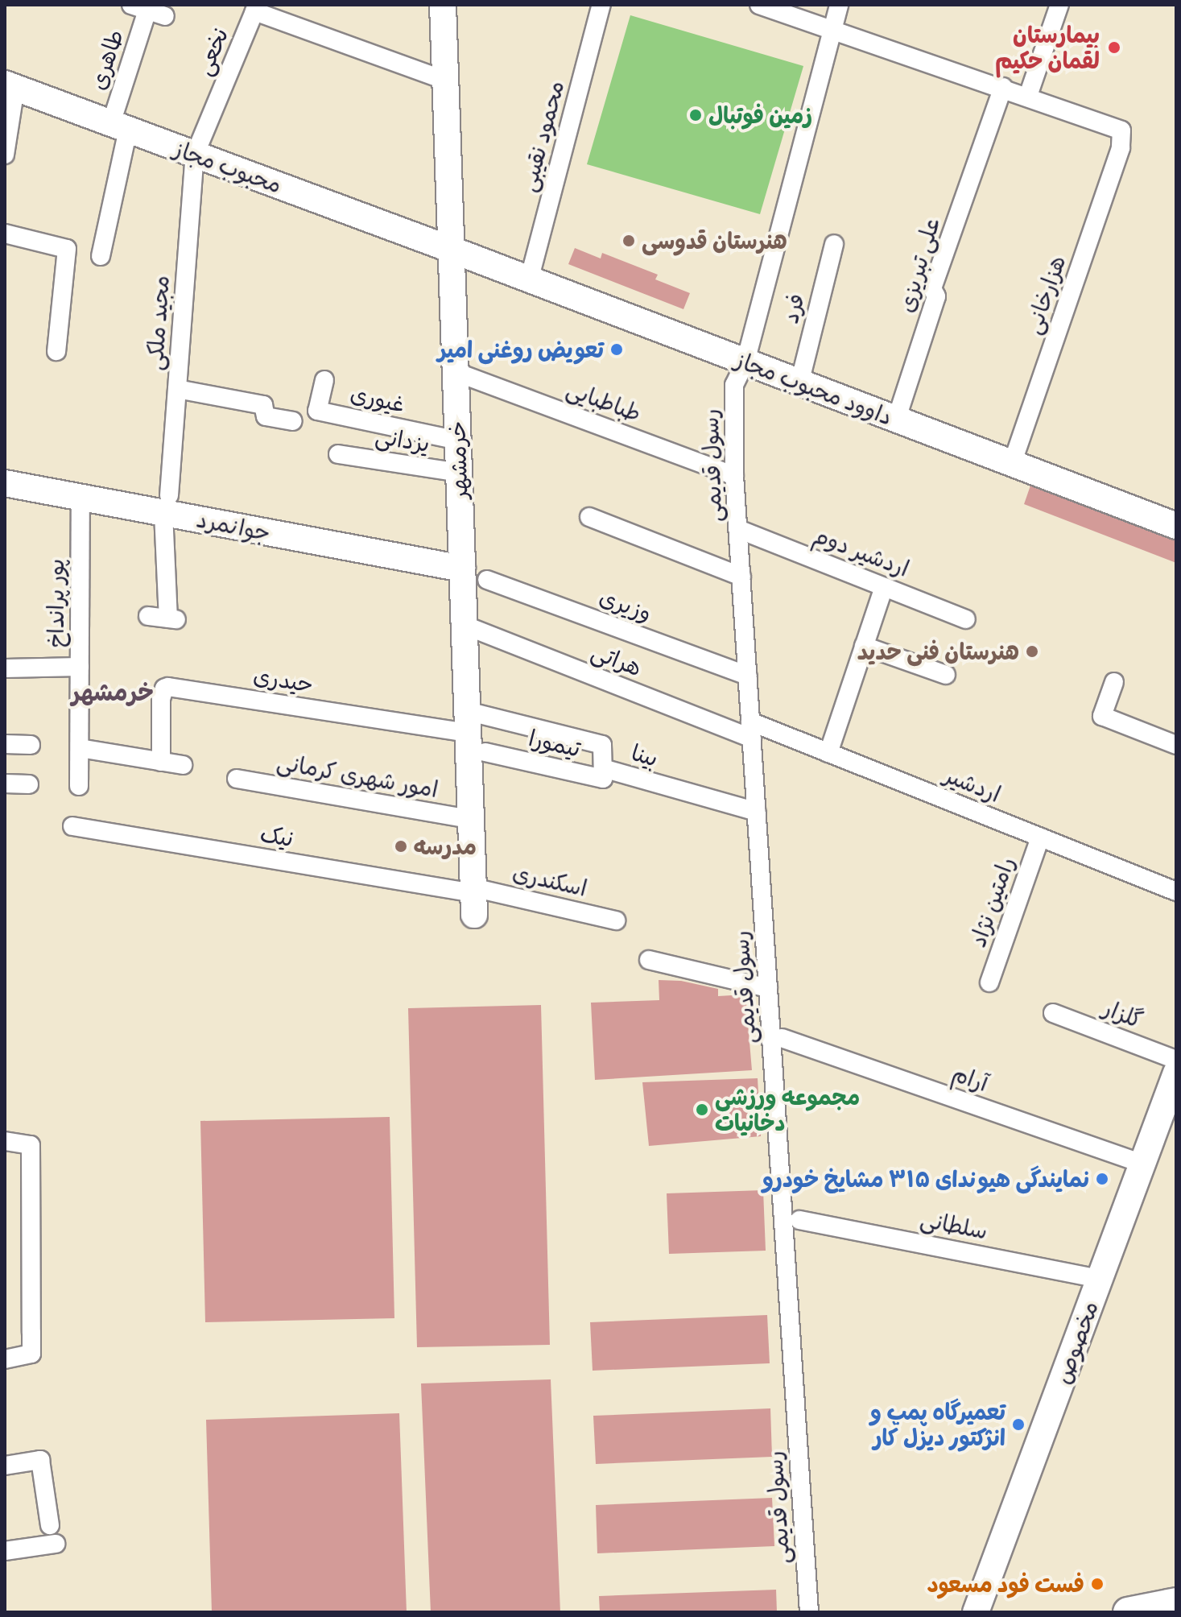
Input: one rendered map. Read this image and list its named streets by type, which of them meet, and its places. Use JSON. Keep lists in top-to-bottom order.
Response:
{
  "streets": {
    "main road": [
      "محبوب مجاز",
      "داوود محبوب مجاز",
      "خرمشهر",
      "جوانمرد",
      "مخصوص"
    ],
    "street": [
      "نخعی",
      "طاهری",
      "محمود نقیبی",
      "علی تبریزی",
      "هزارخانی",
      "فرد",
      "مجید ملکی",
      "غیوری",
      "طباطبایی",
      "یزدانی",
      "رسول قدیمی",
      "اردشیر دوم",
      "پور پرانداخ",
      "وزیری",
      "هراتی",
      "حیدری",
      "تیمورا",
      "بینا",
      "امور شهری کرمانی",
      "اردشیر",
      "نیک",
      "اسکندری",
      "رامتین نژاد",
      "گلزار",
      "آرام",
      "سلطانی"
    ]
  },
  "crossings": [
    ["نخعی", "محبوب مجاز"],
    ["نخعی", "مجید ملکی"],
    ["نخعی", "خرمشهر"],
    ["طاهری", "محبوب مجاز"],
    ["محمود نقیبی", "داوود محبوب مجاز"],
    ["محبوب مجاز", "مجید ملکی"],
    ["محبوب مجاز", "داوود محبوب مجاز"],
    ["محبوب مجاز", "خرمشهر"],
    ["علی تبریزی", "داوود محبوب مجاز"],
    ["هزارخانی", "داوود محبوب مجاز"],
    ["فرد", "داوود محبوب مجاز"],
    ["مجید ملکی", "جوانمرد"],
    ["داوود محبوب مجاز", "خرمشهر"],
    ["داوود محبوب مجاز", "رسول قدیمی"],
    ["غیوری", "خرمشهر"],
    ["طباطبایی", "خرمشهر"],
    ["طباطبایی", "رسول قدیمی"],
    ["یزدانی", "خرمشهر"],
    ["خرمشهر", "جوانمرد"],
    ["خرمشهر", "هراتی"],
    ["خرمشهر", "حیدری"],
    ["خرمشهر", "بینا"],
    ["خرمشهر", "امور شهری کرمانی"],
    ["خرمشهر", "نیک"],
    ["خرمشهر", "اسکندری"],
    ["رسول قدیمی", "اردشیر دوم"],
    ["رسول قدیمی", "وزیری"],
    ["رسول قدیمی", "هراتی"],
    ["رسول قدیمی", "بینا"],
    ["رسول قدیمی", "اردشیر"],
    ["جوانمرد", "پور پرانداخ"],
    ["هراتی", "اردشیر"],
    ["حیدری", "بینا"],
    ["تیمورا", "بینا"],
    ["اردشیر", "رامتین نژاد"],
    ["نیک", "اسکندری"],
    ["گلزار", "مخصوص"],
    ["آرام", "مخصوص"],
    ["سلطانی", "مخصوص"]
  ],
  "districts": ["خرمشهر"],
  "places": [
    "بیمارستان لقمان حکیم",
    "زمین فوتبال",
    "هنرستان قدوسی",
    "تعویض روغنی امیر",
    "هنرستان فنی حدید",
    "مدرسه",
    "مجموعه ورزشی دخانیات",
    "نمایندگی هیوندای ۳۱۵ مشایخ خودرو",
    "تعمیرگاه پمپ و انژکتور دیزل کار",
    "فست فود مسعود"
  ]
}
